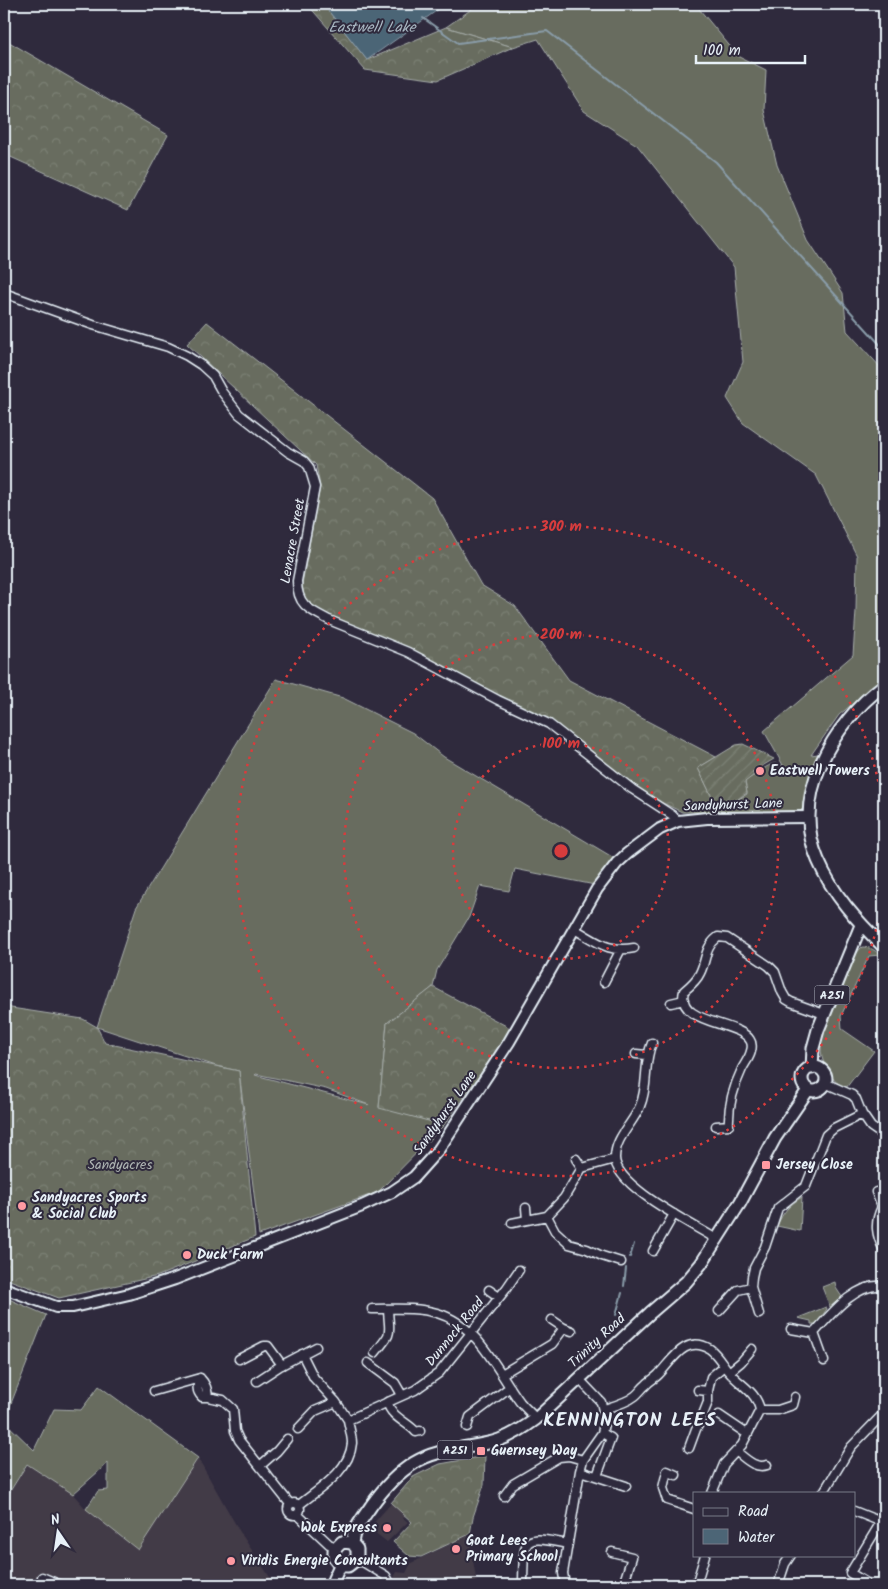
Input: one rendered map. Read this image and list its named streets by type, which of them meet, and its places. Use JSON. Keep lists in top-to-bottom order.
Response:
{
  "streets": {
    "main road": ["A251", "Trinity Road"],
    "street": ["Lenacre Street", "Sandyhurst Lane", "Dunnock Road"]
  },
  "crossings": [
    ["Lenacre Street", "Sandyhurst Lane"],
    ["A251", "Trinity Road"]
  ],
  "districts": ["KENNINGTON LEES"],
  "water": ["Eastwell Lake"],
  "parks": ["Sandyacres"],
  "places": {
    "other": [
      "Eastwell Towers",
      "Sandyacres Sports & Social Club",
      "Duck Farm",
      "Wok Express",
      "Goat Lees Primary School",
      "Viridis Energie Consultants"
    ],
    "transit": ["Jersey Close", "Guernsey Way"]
  },
  "legend": ["Road", "Water"],
  "scale_bar": "100 m",
  "north": "top",
  "rings": ["300 m", "200 m", "100 m"]
}
